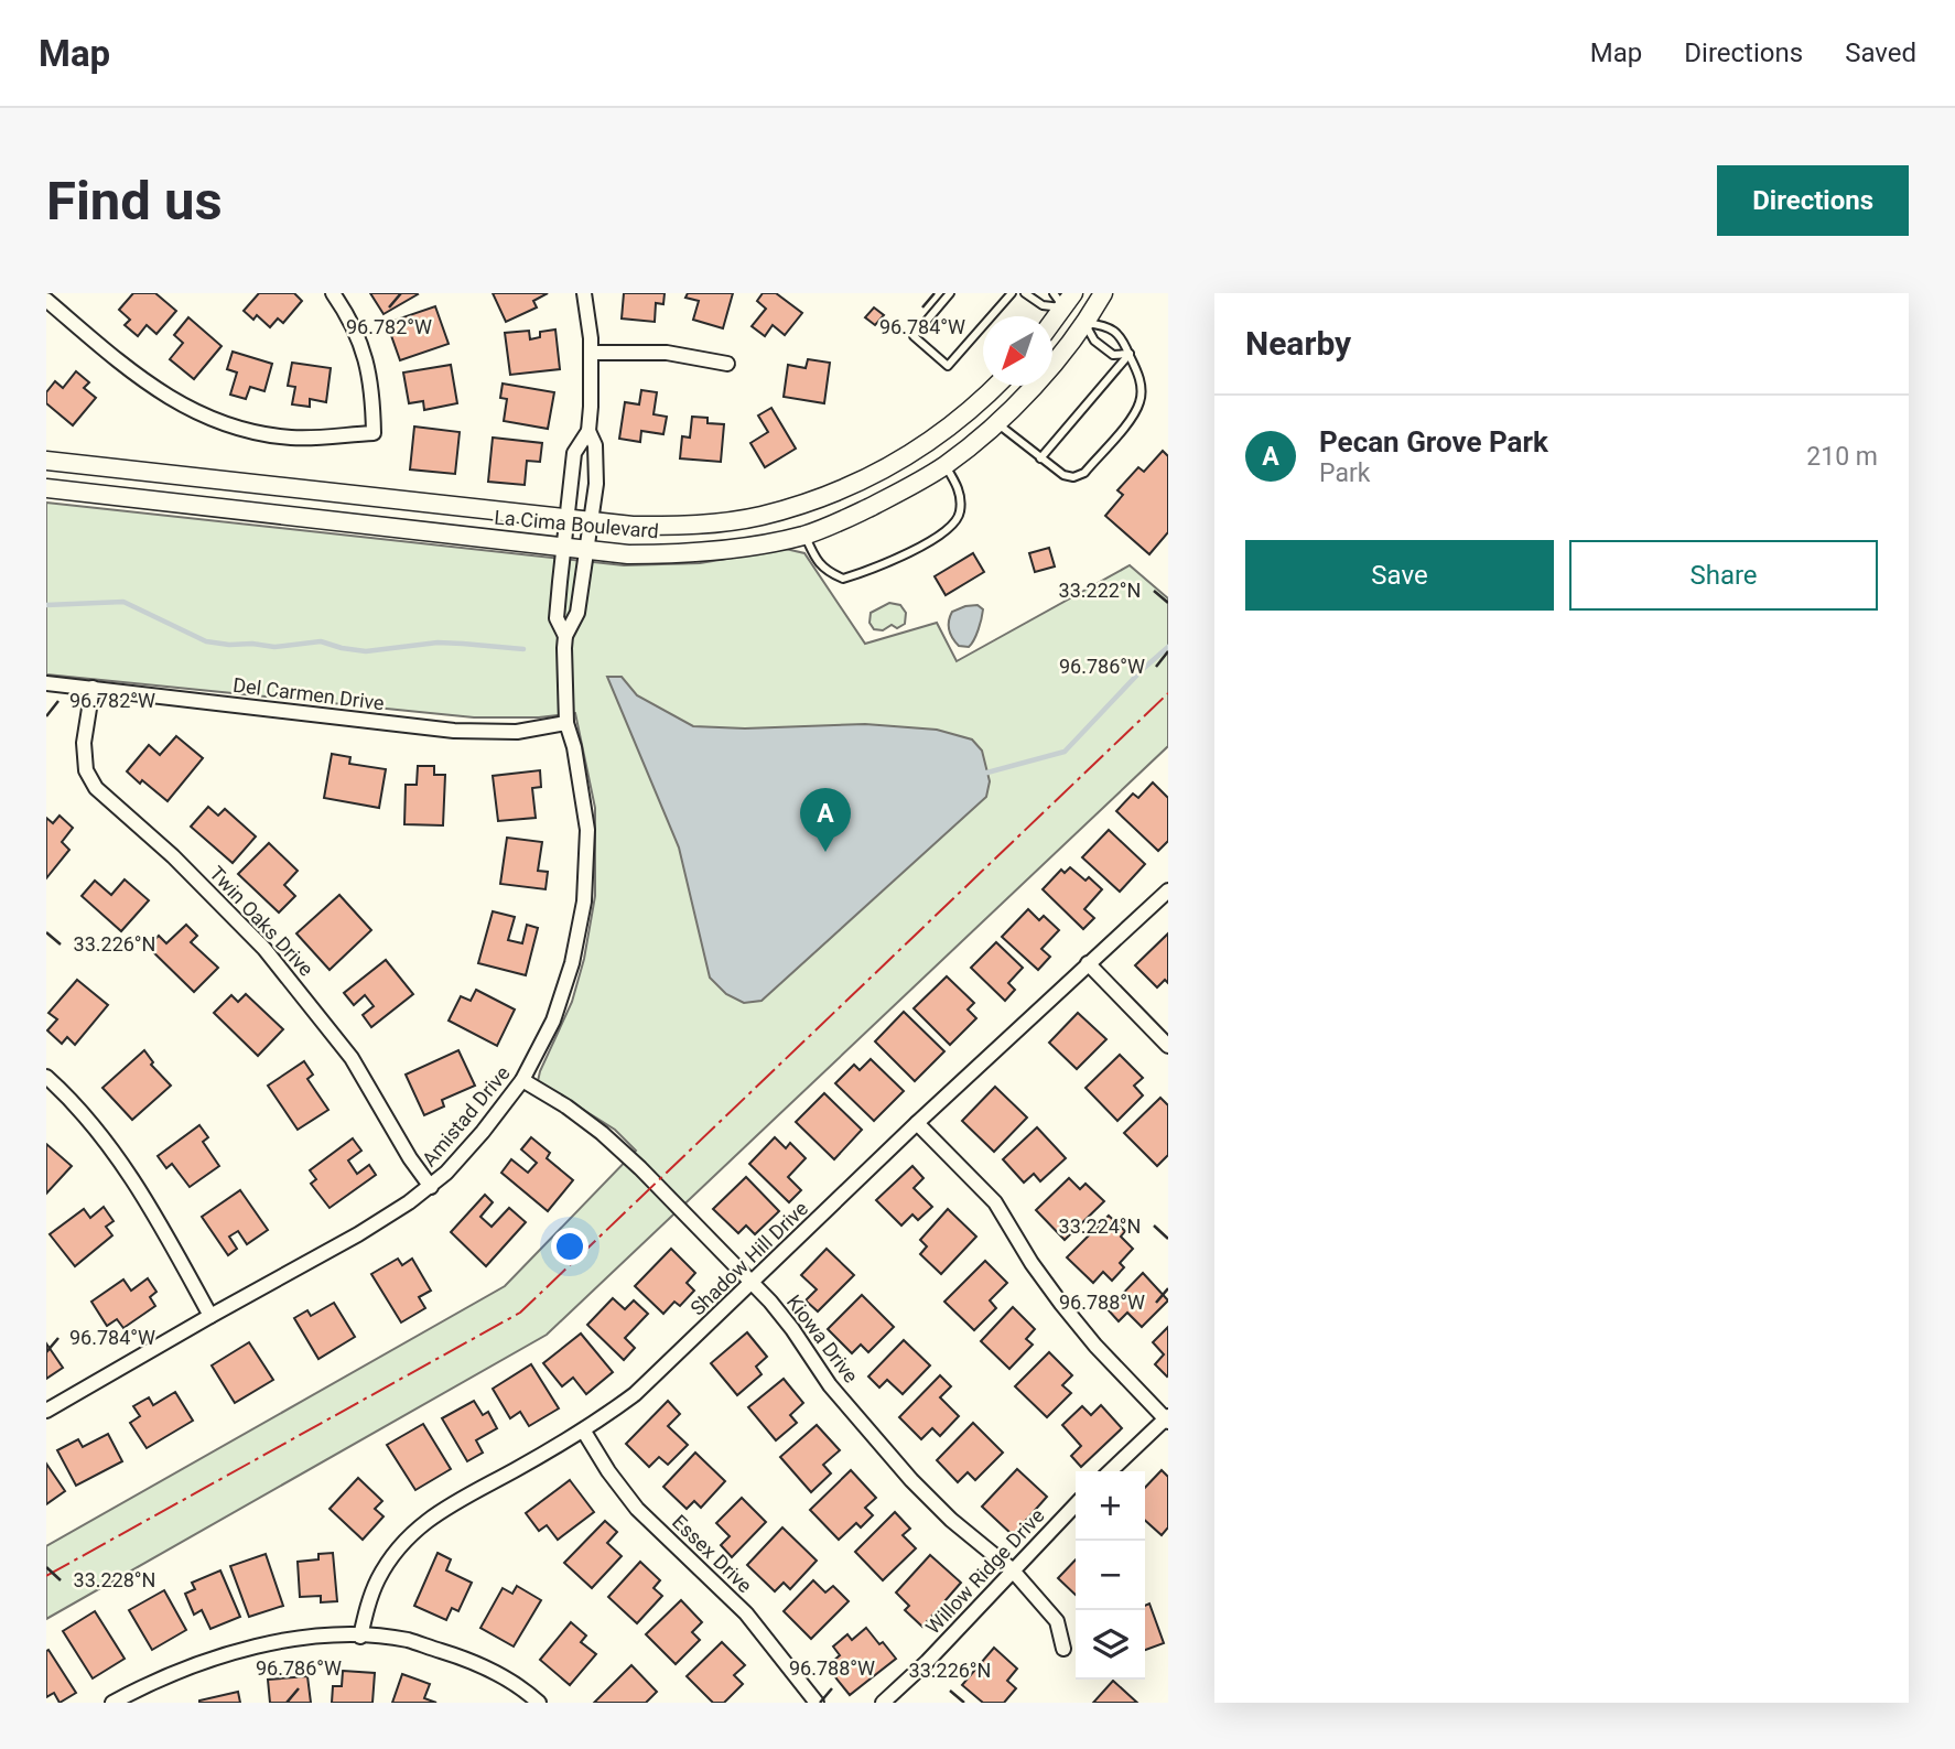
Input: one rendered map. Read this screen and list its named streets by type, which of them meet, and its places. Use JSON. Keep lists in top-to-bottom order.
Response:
{
  "streets": {
    "street": [
      "La Cima Boulevard",
      "Del Carmen Drive",
      "Twin Oaks Drive",
      "Amistad Drive",
      "Shadow Hill Drive",
      "Kiowa Drive",
      "Essex Drive",
      "Willow Ridge Drive"
    ]
  },
  "crossings": [
    ["La Cima Boulevard", "Amistad Drive"],
    ["Del Carmen Drive", "Twin Oaks Drive"],
    ["Del Carmen Drive", "Amistad Drive"],
    ["Twin Oaks Drive", "Amistad Drive"],
    ["Amistad Drive", "Kiowa Drive"],
    ["Shadow Hill Drive", "Kiowa Drive"],
    ["Shadow Hill Drive", "Essex Drive"],
    ["Kiowa Drive", "Willow Ridge Drive"]
  ],
  "north": "bottom left",
  "page": {
    "header": "Map",
    "nav": ["Map", "Directions", "Saved"],
    "buttons": [
      "Directions",
      ["Save", "Share"]
    ],
    "title": "Find us",
    "heading": "Nearby",
    "list": [
      {
        "mark": "A",
        "name": "Pecan Grove Park",
        "note": "Park",
        "value": "210 m"
      }
    ],
    "pins": "A",
    "map_buttons": ["+", "−"]
  },
  "coordinates": [
    "96.782°W",
    "96.784°W",
    "33.222°N",
    "96.786°W",
    "33.226°N",
    "33.224°N",
    "96.788°W",
    "33.228°N"
  ]
}
